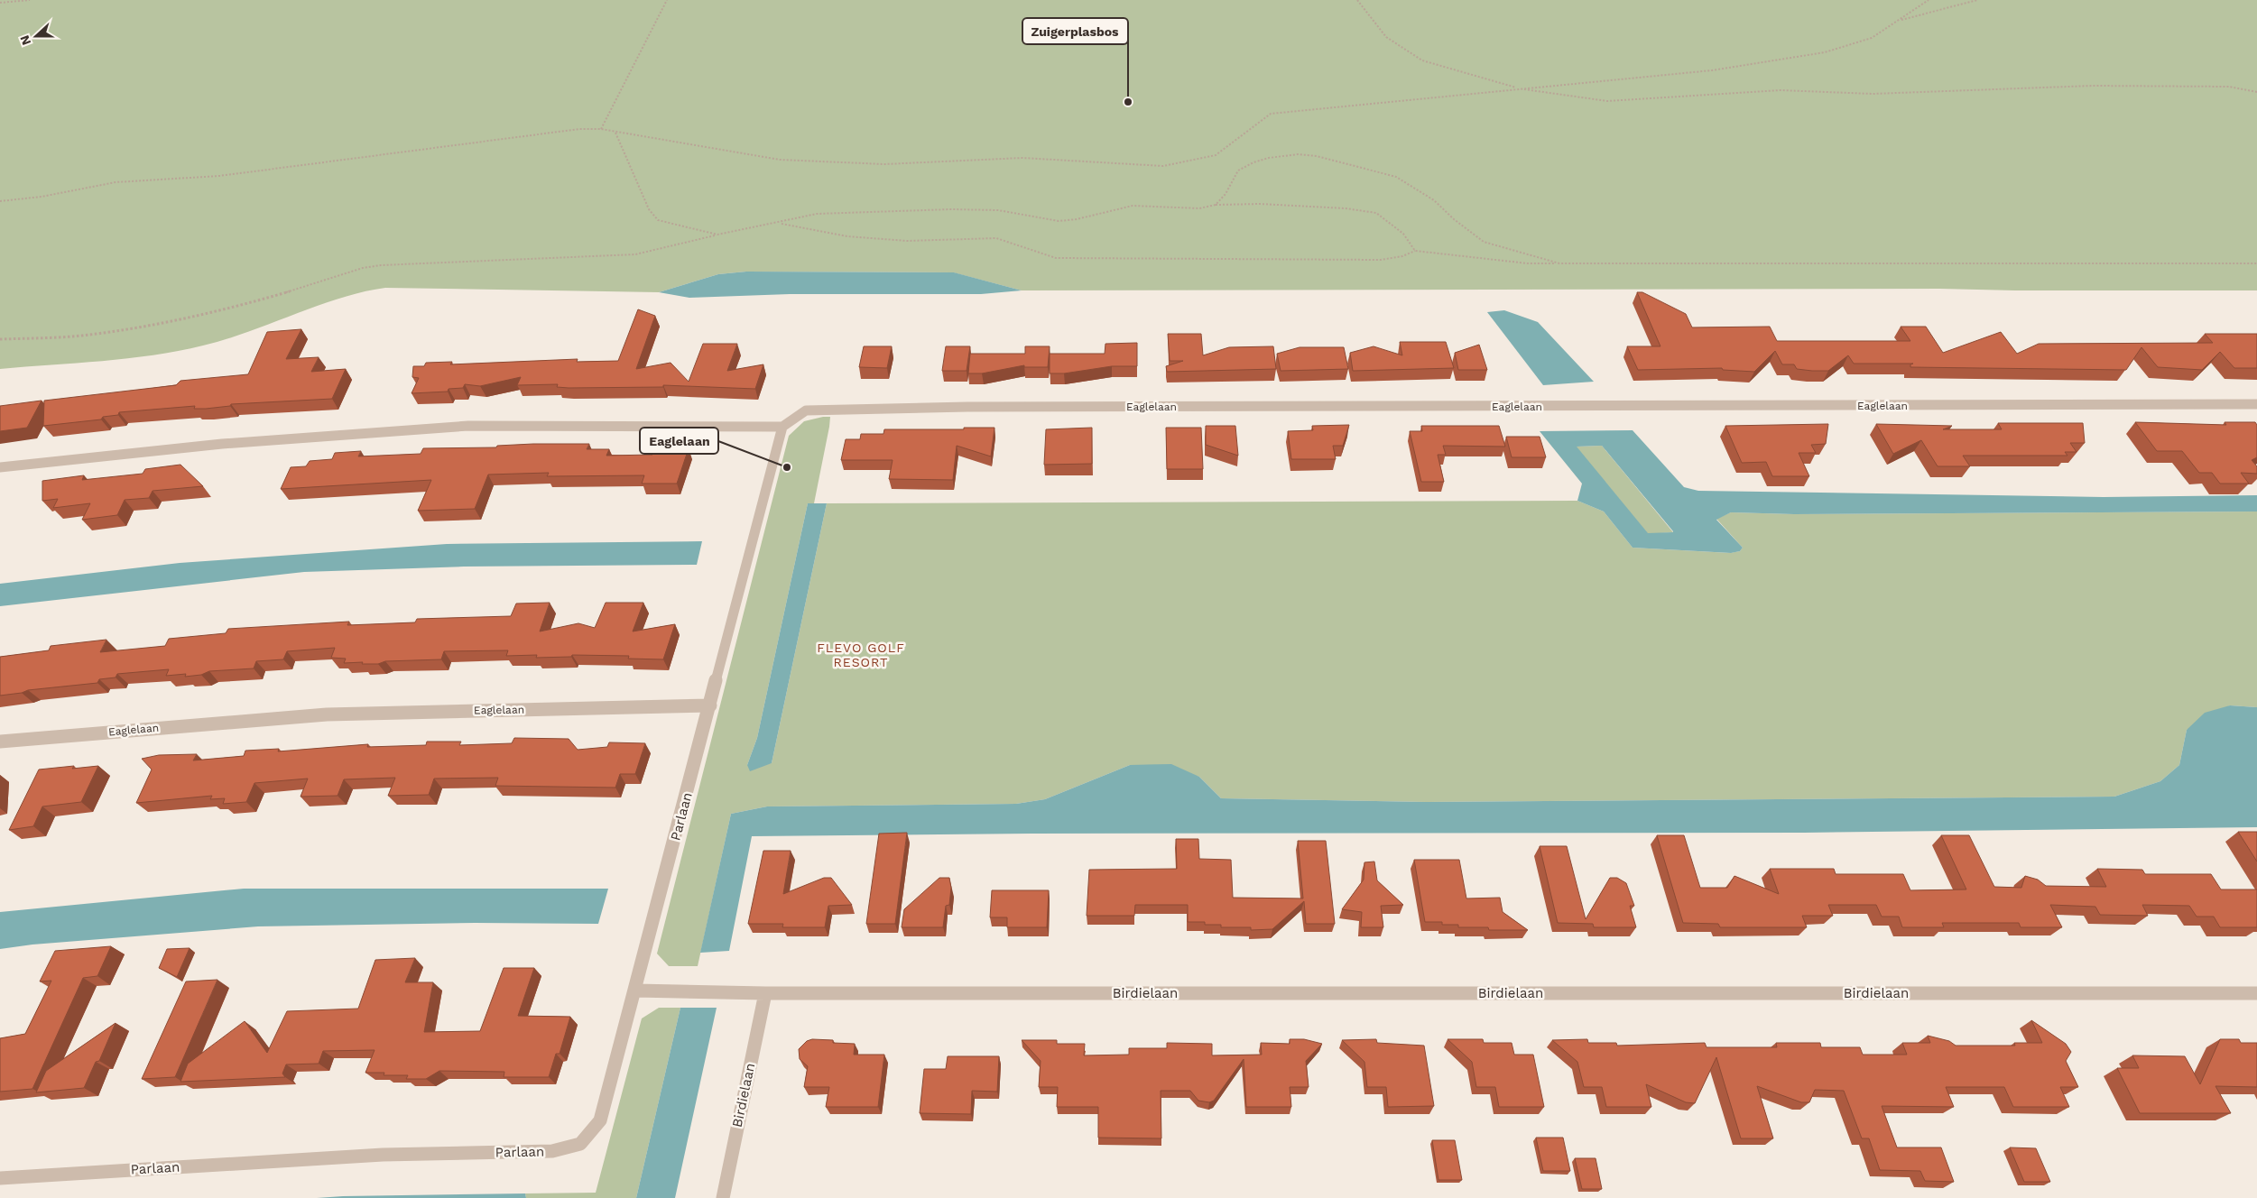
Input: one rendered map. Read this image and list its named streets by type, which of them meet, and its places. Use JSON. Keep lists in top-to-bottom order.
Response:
{
  "streets": {
    "street": ["Eaglelaan", "Parlaan", "Birdielaan"]
  },
  "crossings": [
    ["Eaglelaan", "Parlaan"],
    ["Parlaan", "Birdielaan"]
  ],
  "districts": ["FLEVO GOLF RESORT"],
  "places": ["Zuigerplasbos", "Eaglelaan"],
  "north": "left"
}
